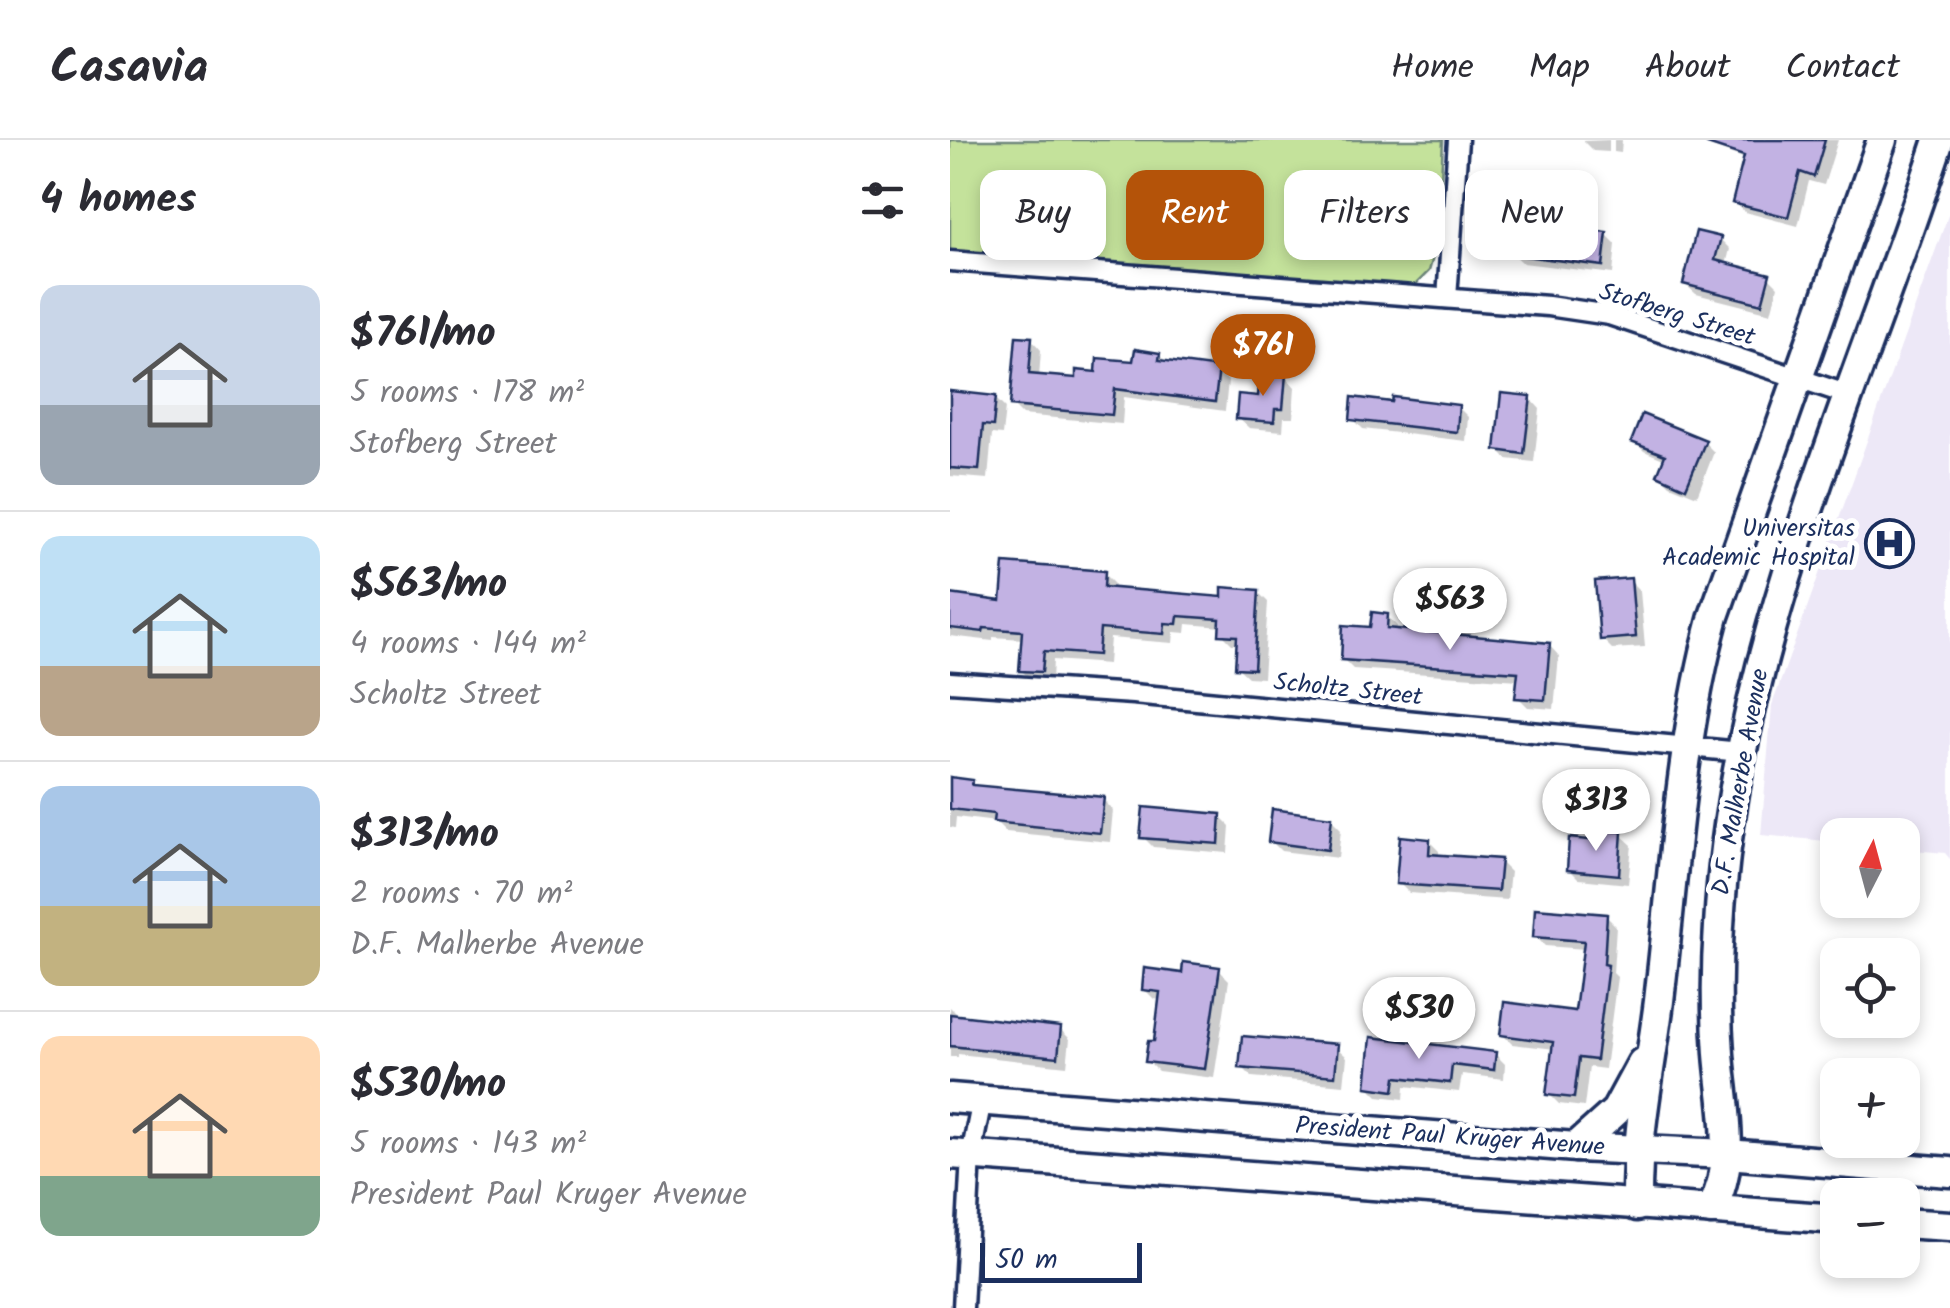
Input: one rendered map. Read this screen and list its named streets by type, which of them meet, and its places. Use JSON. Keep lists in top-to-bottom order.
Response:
{
  "streets": {
    "street": [
      "Stofberg Street",
      "Scholtz Street",
      "D.F. Malherbe Avenue",
      "President Paul Kruger Avenue"
    ]
  },
  "crossings": [
    ["Stofberg Street", "D.F. Malherbe Avenue"],
    ["Scholtz Street", "D.F. Malherbe Avenue"],
    ["D.F. Malherbe Avenue", "President Paul Kruger Avenue"]
  ],
  "places": {
    "hospital": ["Universitas Academic Hospital"]
  },
  "scale_bar": "50 m",
  "north": "top",
  "page": {
    "header": "Casavia",
    "nav": [
      "Home",
      "Map",
      "About",
      "Contact"
    ],
    "heading": "4 homes",
    "chip": [
      "Buy",
      "Rent",
      "Filters",
      "New"
    ],
    "list": [
      {
        "name": "$761/mo",
        "note": "5 rooms · 178 m² · Stofberg Street"
      },
      {
        "name": "$563/mo",
        "note": "4 rooms · 144 m² · Scholtz Street"
      },
      {
        "name": "$313/mo",
        "note": "2 rooms · 70 m² · D.F. Malherbe Avenue"
      },
      {
        "name": "$530/mo",
        "note": "5 rooms · 143 m² · President Paul Kruger Avenue"
      }
    ],
    "price": [
      "$761",
      "$563",
      "$313",
      "$530"
    ],
    "map_buttons": ["+", "−"],
    "scale": "50 m"
  }
}
